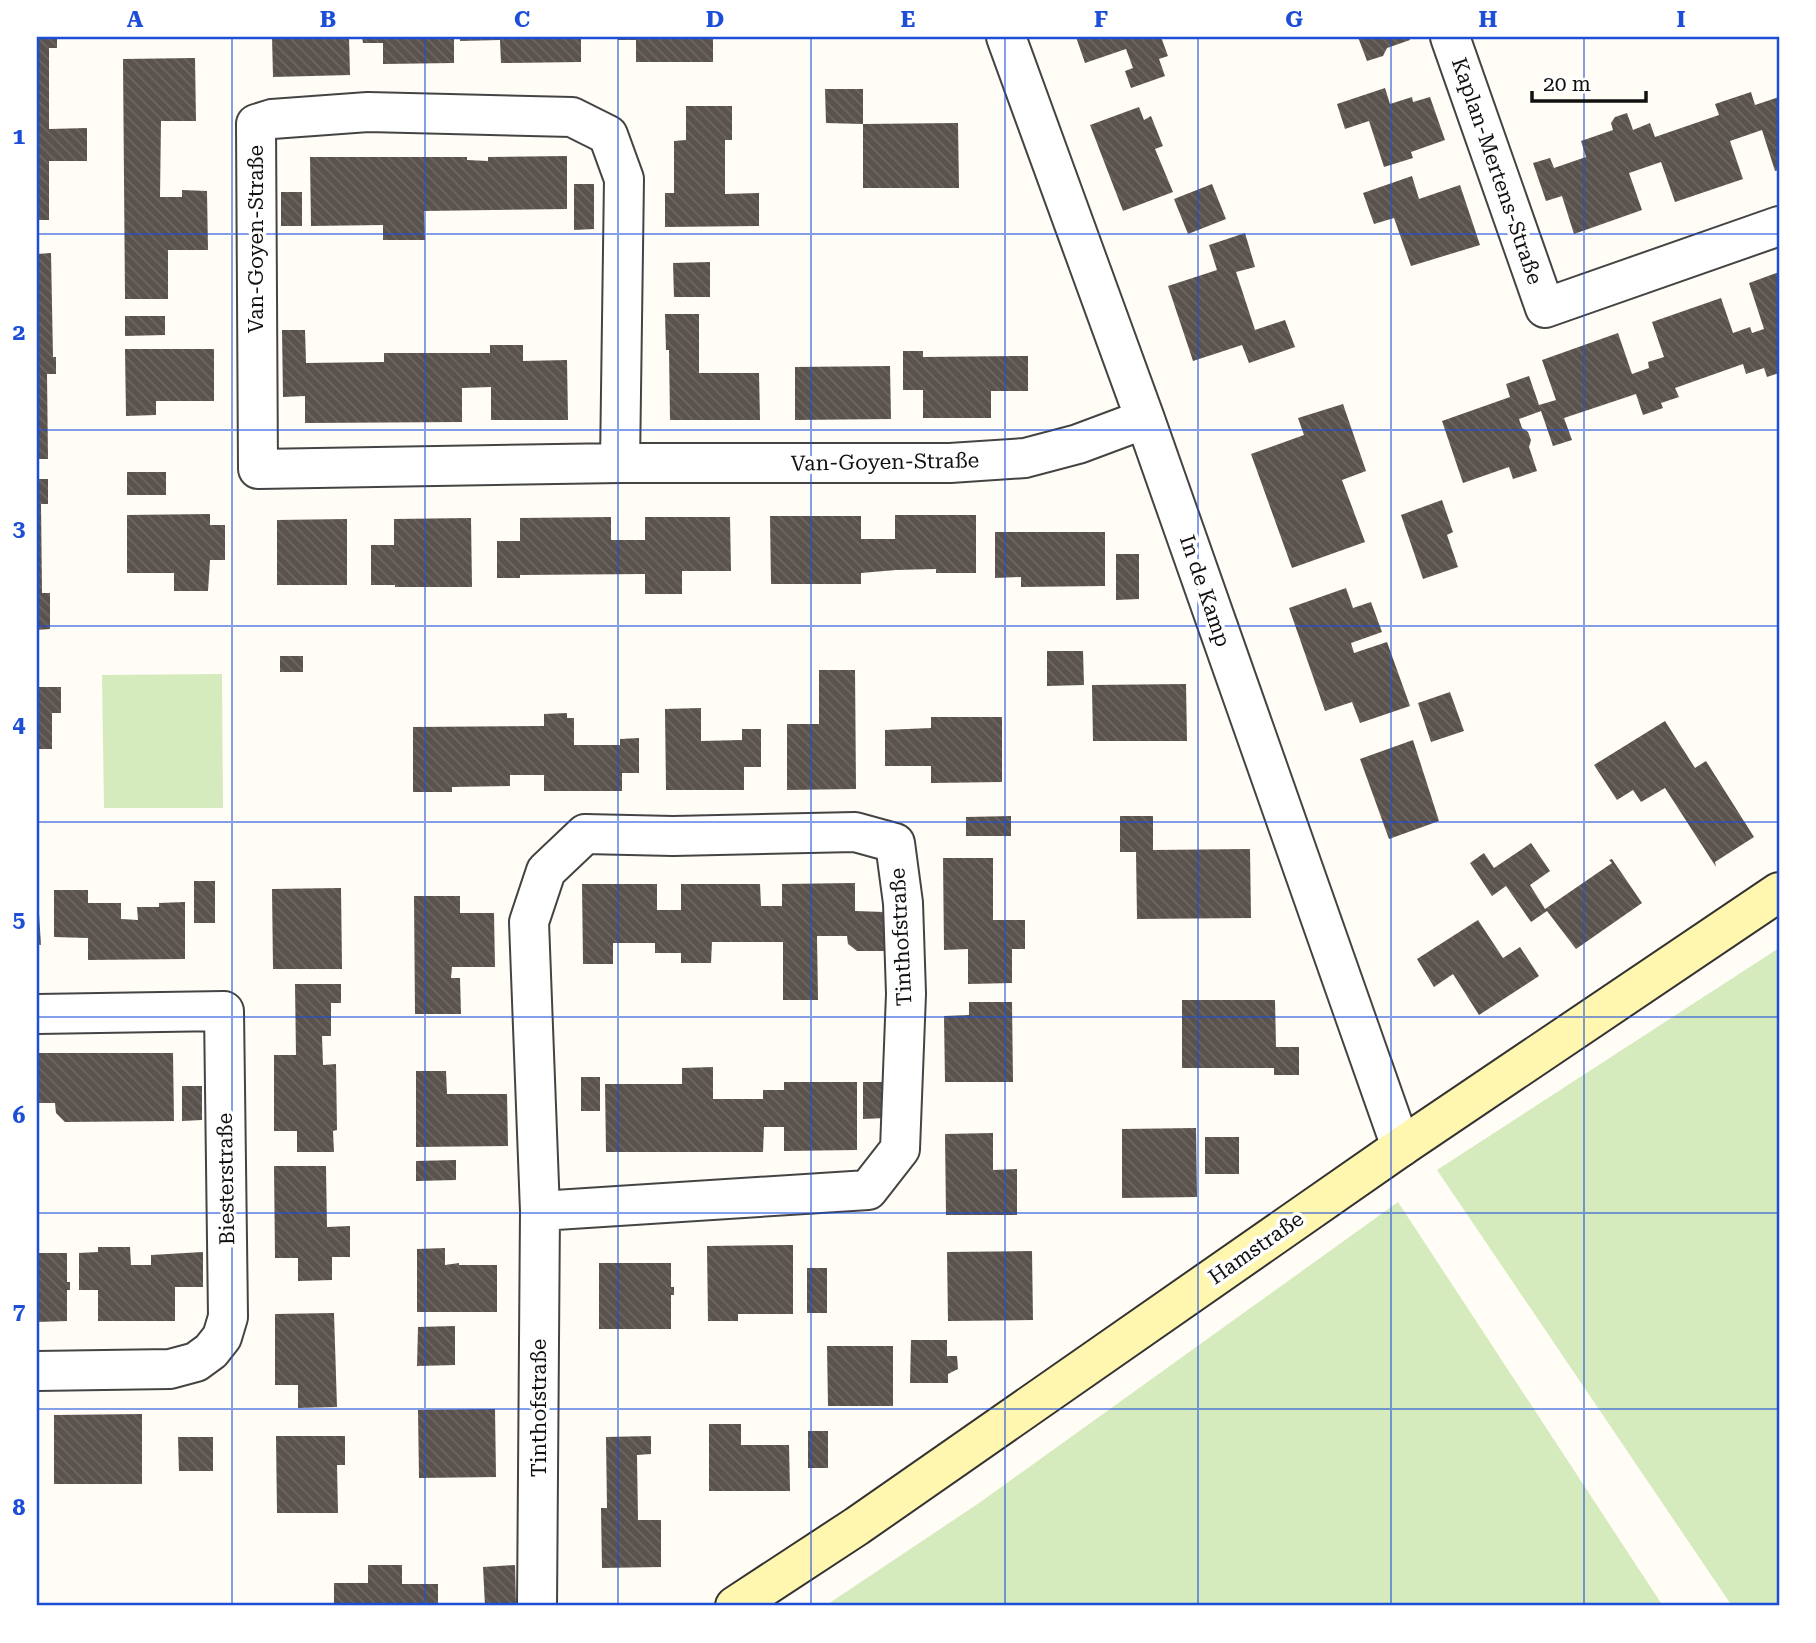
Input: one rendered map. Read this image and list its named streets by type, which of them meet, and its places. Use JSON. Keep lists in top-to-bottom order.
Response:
{
  "streets": {
    "street": [
      "Kaplan-Mertens-Straße",
      "Van-Goyen-Straße",
      "In de Kamp",
      "Tinthofstraße",
      "Biesterstraße",
      "Hamstraße"
    ]
  },
  "crossings": [
    ["Van-Goyen-Straße", "In de Kamp"],
    ["In de Kamp", "Hamstraße"]
  ],
  "scale_bar": "20 m",
  "grid": {
    "columns": [
      "A",
      "B",
      "C",
      "D",
      "E",
      "F",
      "G",
      "H",
      "I"
    ],
    "rows": [
      "1",
      "2",
      "3",
      "4",
      "5",
      "6",
      "7",
      "8"
    ]
  }
}
